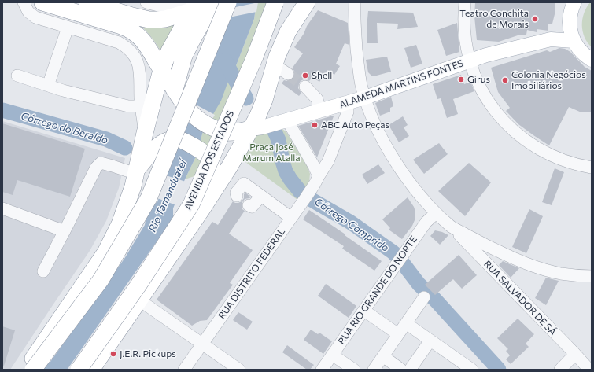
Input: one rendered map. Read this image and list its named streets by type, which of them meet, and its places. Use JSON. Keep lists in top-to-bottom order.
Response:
{
  "streets": {
    "highway": ["AVENIDA DOS ESTADOS"],
    "main road": ["ALAMEDA MARTINS FONTES"],
    "street": ["RUA DISTRITO FEDERAL", "RUA RIO GRANDE DO NORTE", "RUA SALVADOR DE SÁ"]
  },
  "crossings": [
    ["ALAMEDA MARTINS FONTES", "AVENIDA DOS ESTADOS"],
    ["ALAMEDA MARTINS FONTES", "RUA DISTRITO FEDERAL"]
  ],
  "water": ["Córrego do Beraldo", "Rio Tamanduateí", "Córrego Comprido"],
  "parks": ["Praça José Marum Atalla"],
  "places": [
    "Teatro Conchita de Morais",
    "Shell",
    "Girus",
    "Colonia Negócios Imobiliários",
    "ABC Auto Peças",
    "J.E.R. Pickups"
  ]
}
